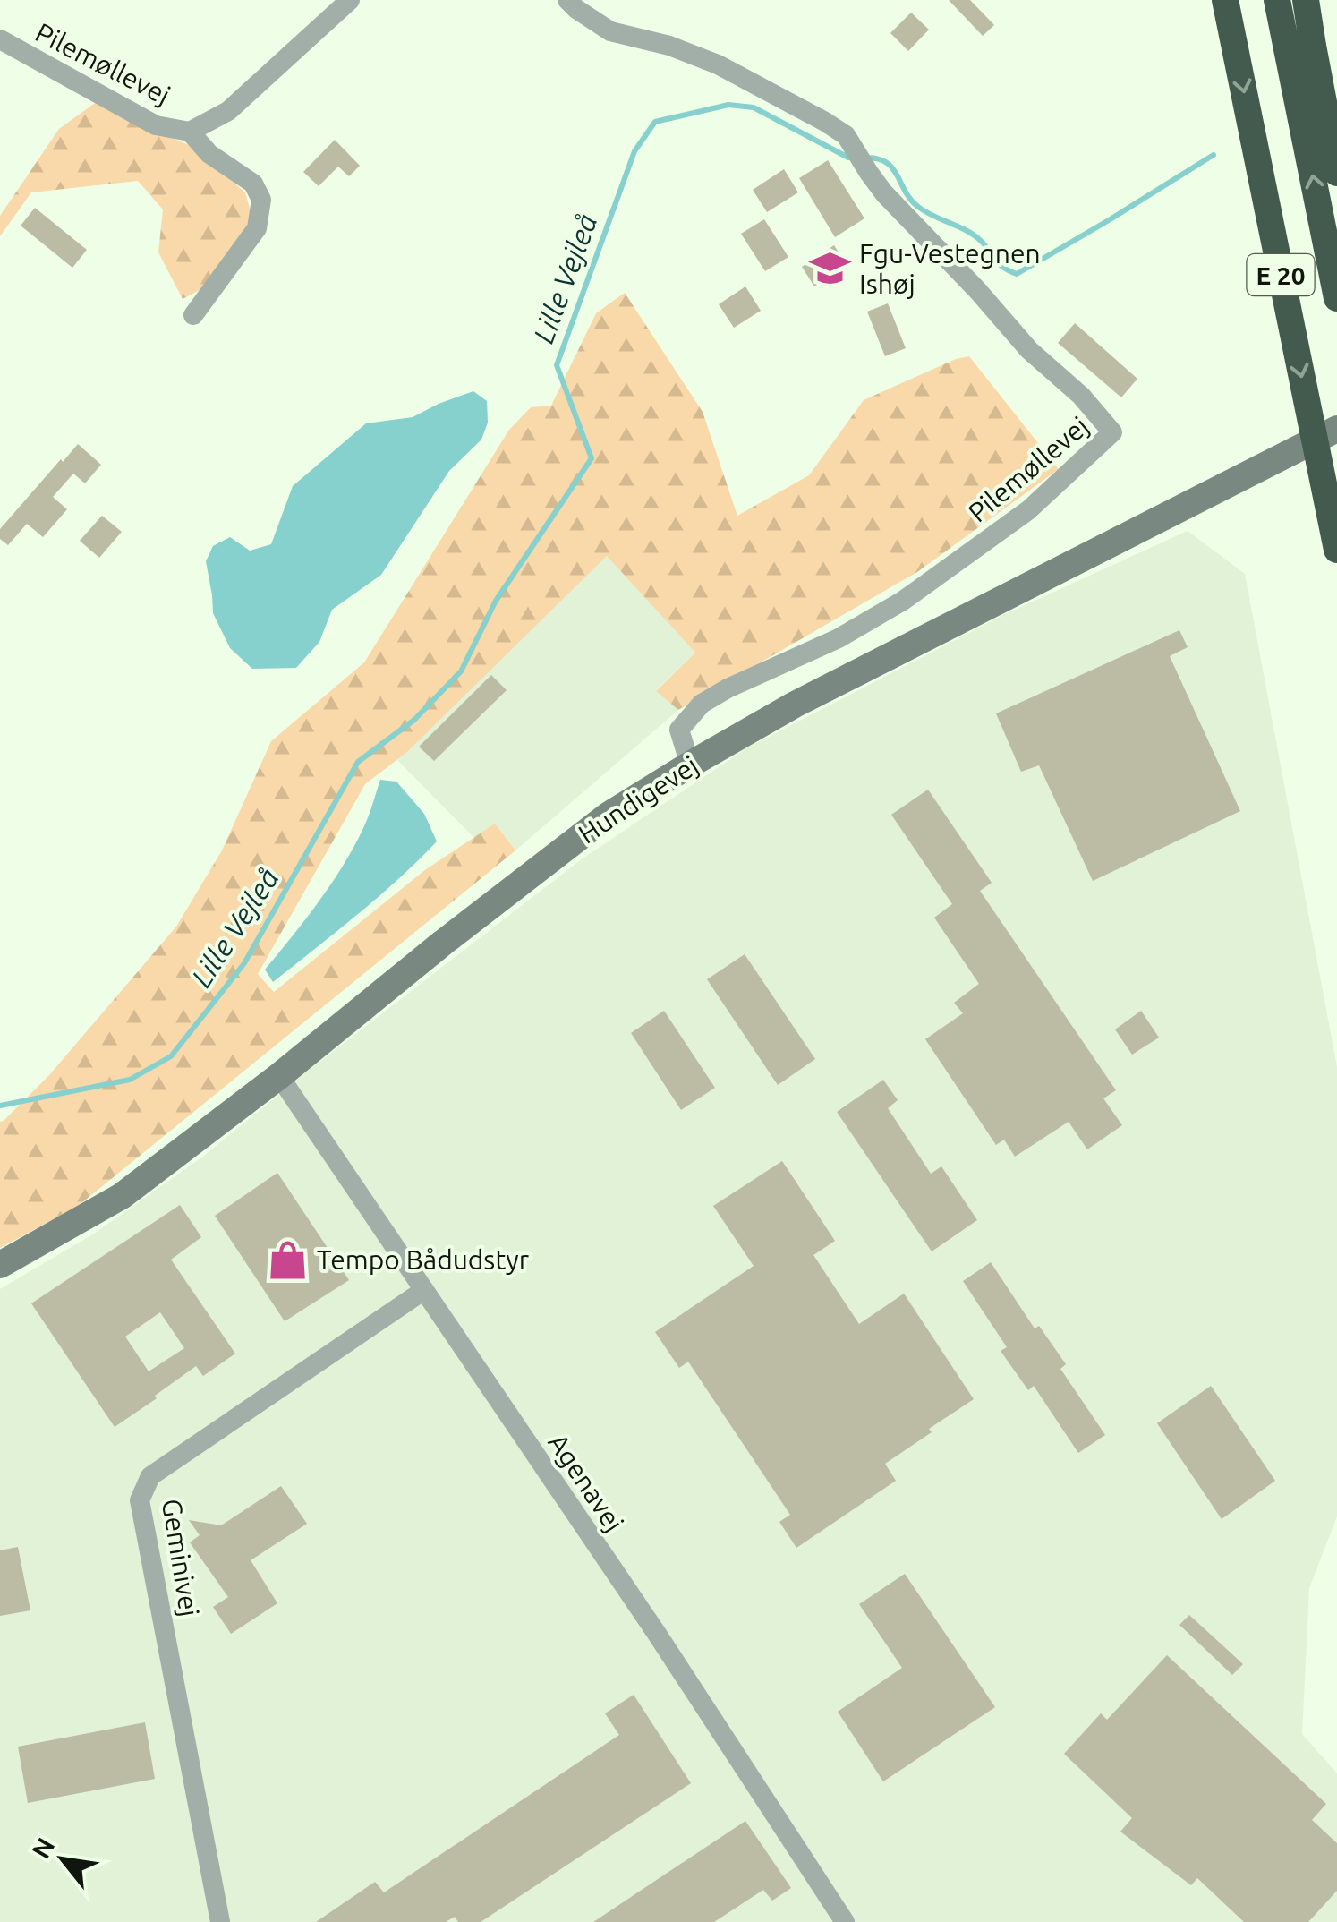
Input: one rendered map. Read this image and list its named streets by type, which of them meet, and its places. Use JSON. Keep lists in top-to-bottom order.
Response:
{
  "streets": {
    "highway": ["E 20"],
    "street": [
      "Pilemøllevej",
      "Hundigevej",
      "Agenavej",
      "Geminivej"
    ]
  },
  "crossings": [
    ["Pilemøllevej", "Hundigevej"],
    ["Hundigevej", "Agenavej"],
    ["Agenavej", "Geminivej"]
  ],
  "water": ["Lille Vejleå"],
  "places": {
    "school or university": ["Fgu-Vestegnen Ishøj"],
    "shop": ["Tempo Bådudstyr"]
  },
  "north": "top left"
}
